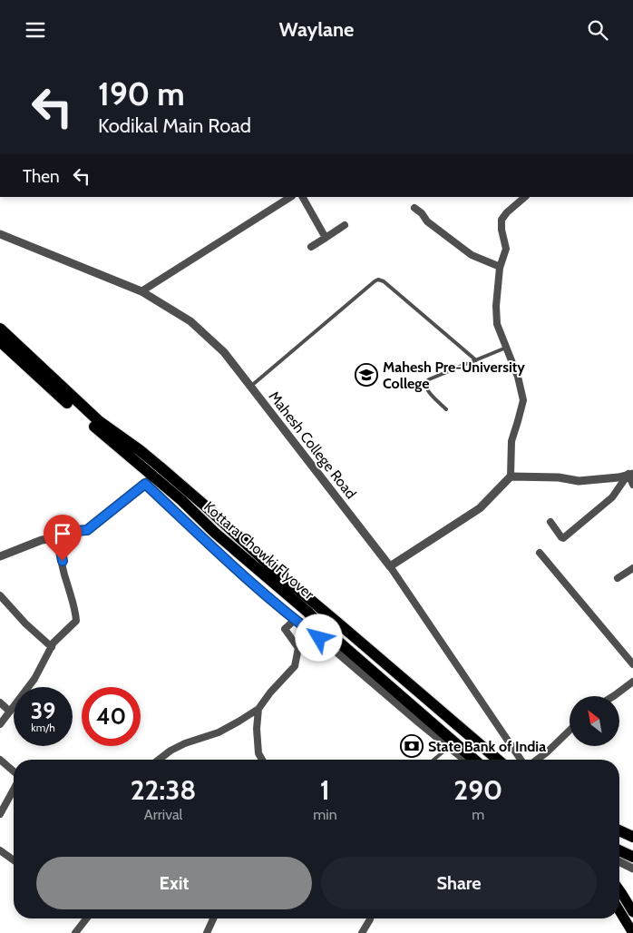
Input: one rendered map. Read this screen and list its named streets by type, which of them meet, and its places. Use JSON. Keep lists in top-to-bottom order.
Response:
{
  "streets": {
    "highway": ["Kottara Chowki Flyover"],
    "street": ["Mahesh College Road"]
  },
  "places": {
    "school or university": ["Mahesh Pre-University College"],
    "bank": ["State Bank of India"]
  },
  "north": "top left",
  "page": {
    "header": "Waylane",
    "turn": ["190 m", "Kodikal Main Road"],
    "then": "Then",
    "speed": "39 km/h",
    "limit": "40",
    "eta": [
      "22:38",
      "Arrival",
      "1",
      "min",
      "290",
      "m"
    ],
    "buttons": ["Exit", "Share"]
  }
}
